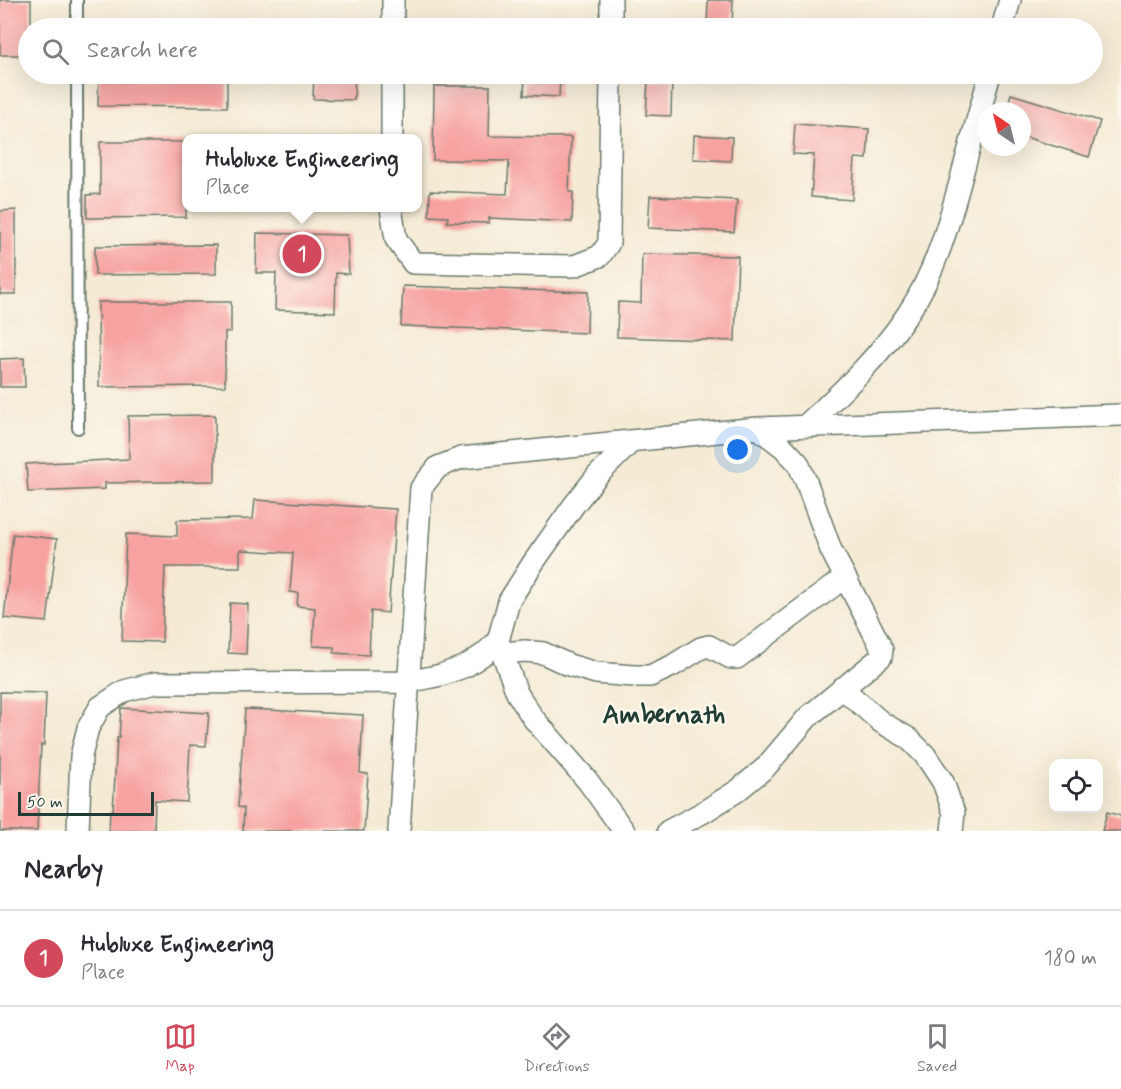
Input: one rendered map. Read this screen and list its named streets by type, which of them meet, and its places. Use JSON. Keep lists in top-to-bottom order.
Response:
{
  "districts": ["Ambernath"],
  "scale_bar": "50 m",
  "north": "top left",
  "page": {
    "search": "Search here",
    "popup": ["Hubluxe Engineering", "Place"],
    "pins": "1",
    "scale": "50 m",
    "heading": "Nearby",
    "list": [
      {
        "mark": "1",
        "name": "Hubluxe Engineering",
        "note": "Place",
        "value": "180 m"
      }
    ],
    "nav": ["Map", "Directions", "Saved"]
  }
}
